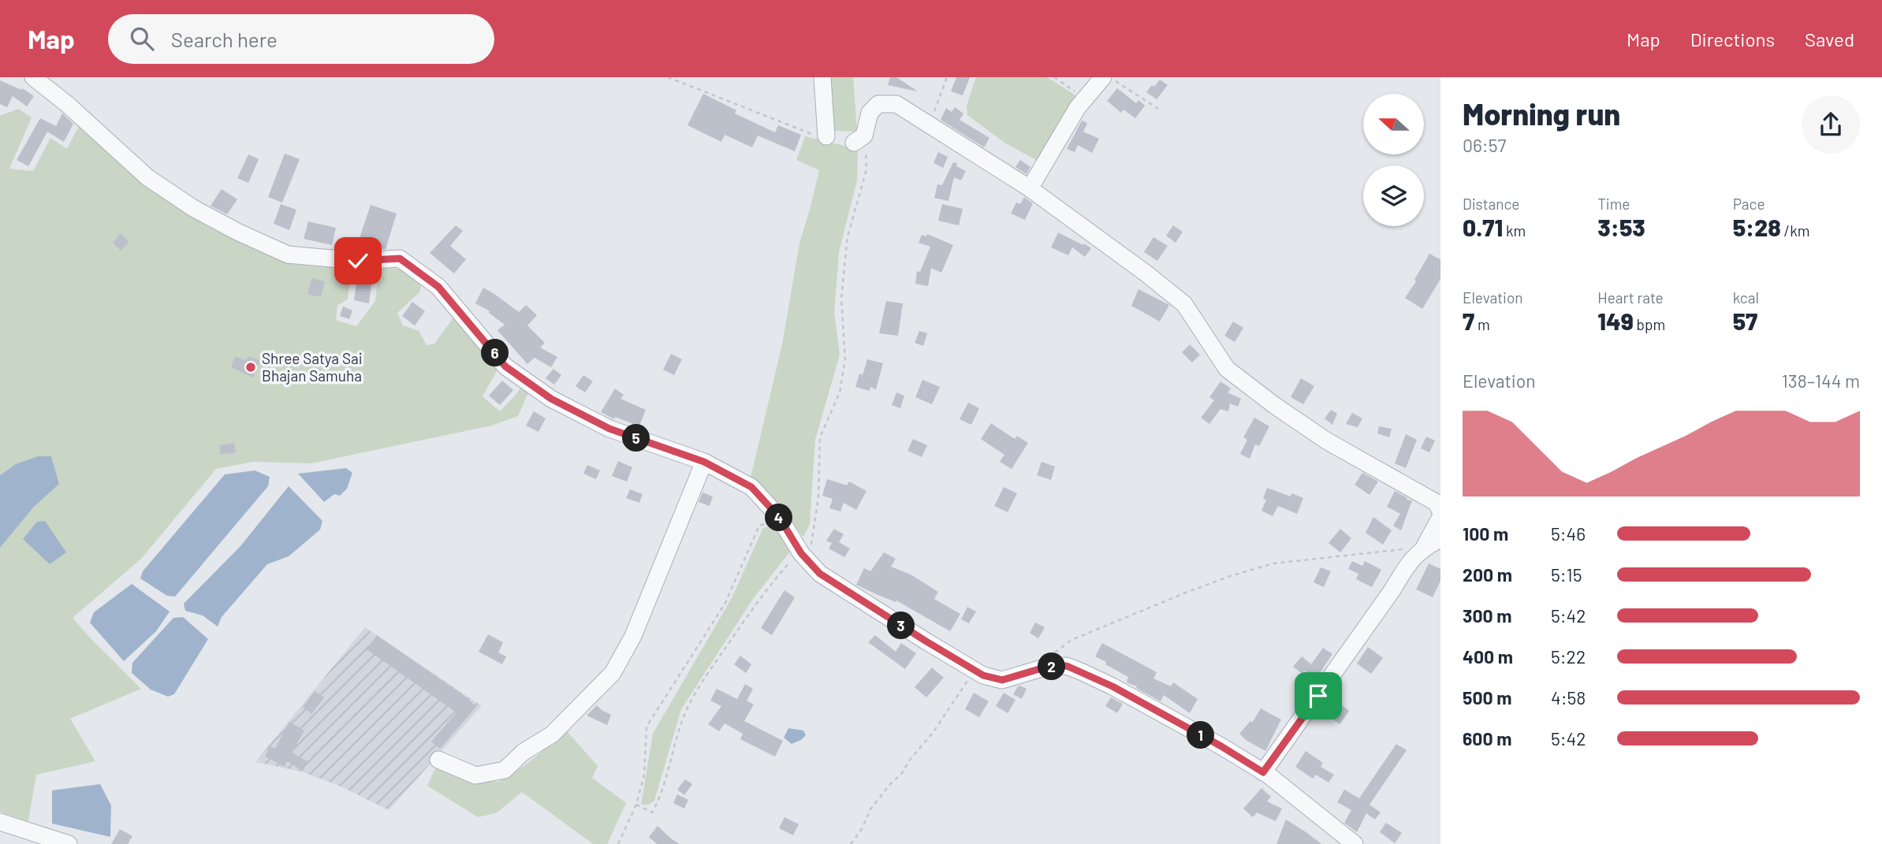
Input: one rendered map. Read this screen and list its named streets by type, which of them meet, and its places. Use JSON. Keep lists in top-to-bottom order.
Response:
{
  "places": ["Shree Satya Sai Bhajan Samuha"],
  "north": "left",
  "page": {
    "header": "Map",
    "search": "Search here",
    "nav": ["Map", "Directions", "Saved"],
    "heading": ["Morning run", "06:57"],
    "stats": [
      ["Distance", "0.71 km"],
      ["Time", "3:53"],
      ["Pace", "5:28 /km"],
      ["Elevation", "7 m"],
      ["Heart rate", "149 bpm"],
      ["kcal", "57"]
    ],
    "pins": [
      "6",
      "5",
      "4",
      "3",
      "2",
      "1"
    ],
    "chart": ["Elevation", "138–144 m"],
    "list": [
      {
        "name": "100 m",
        "note": "5:46"
      },
      {
        "name": "200 m",
        "note": "5:15"
      },
      {
        "name": "300 m",
        "note": "5:42"
      },
      {
        "name": "400 m",
        "note": "5:22"
      },
      {
        "name": "500 m",
        "note": "4:58"
      },
      {
        "name": "600 m",
        "note": "5:42"
      }
    ]
  }
}
